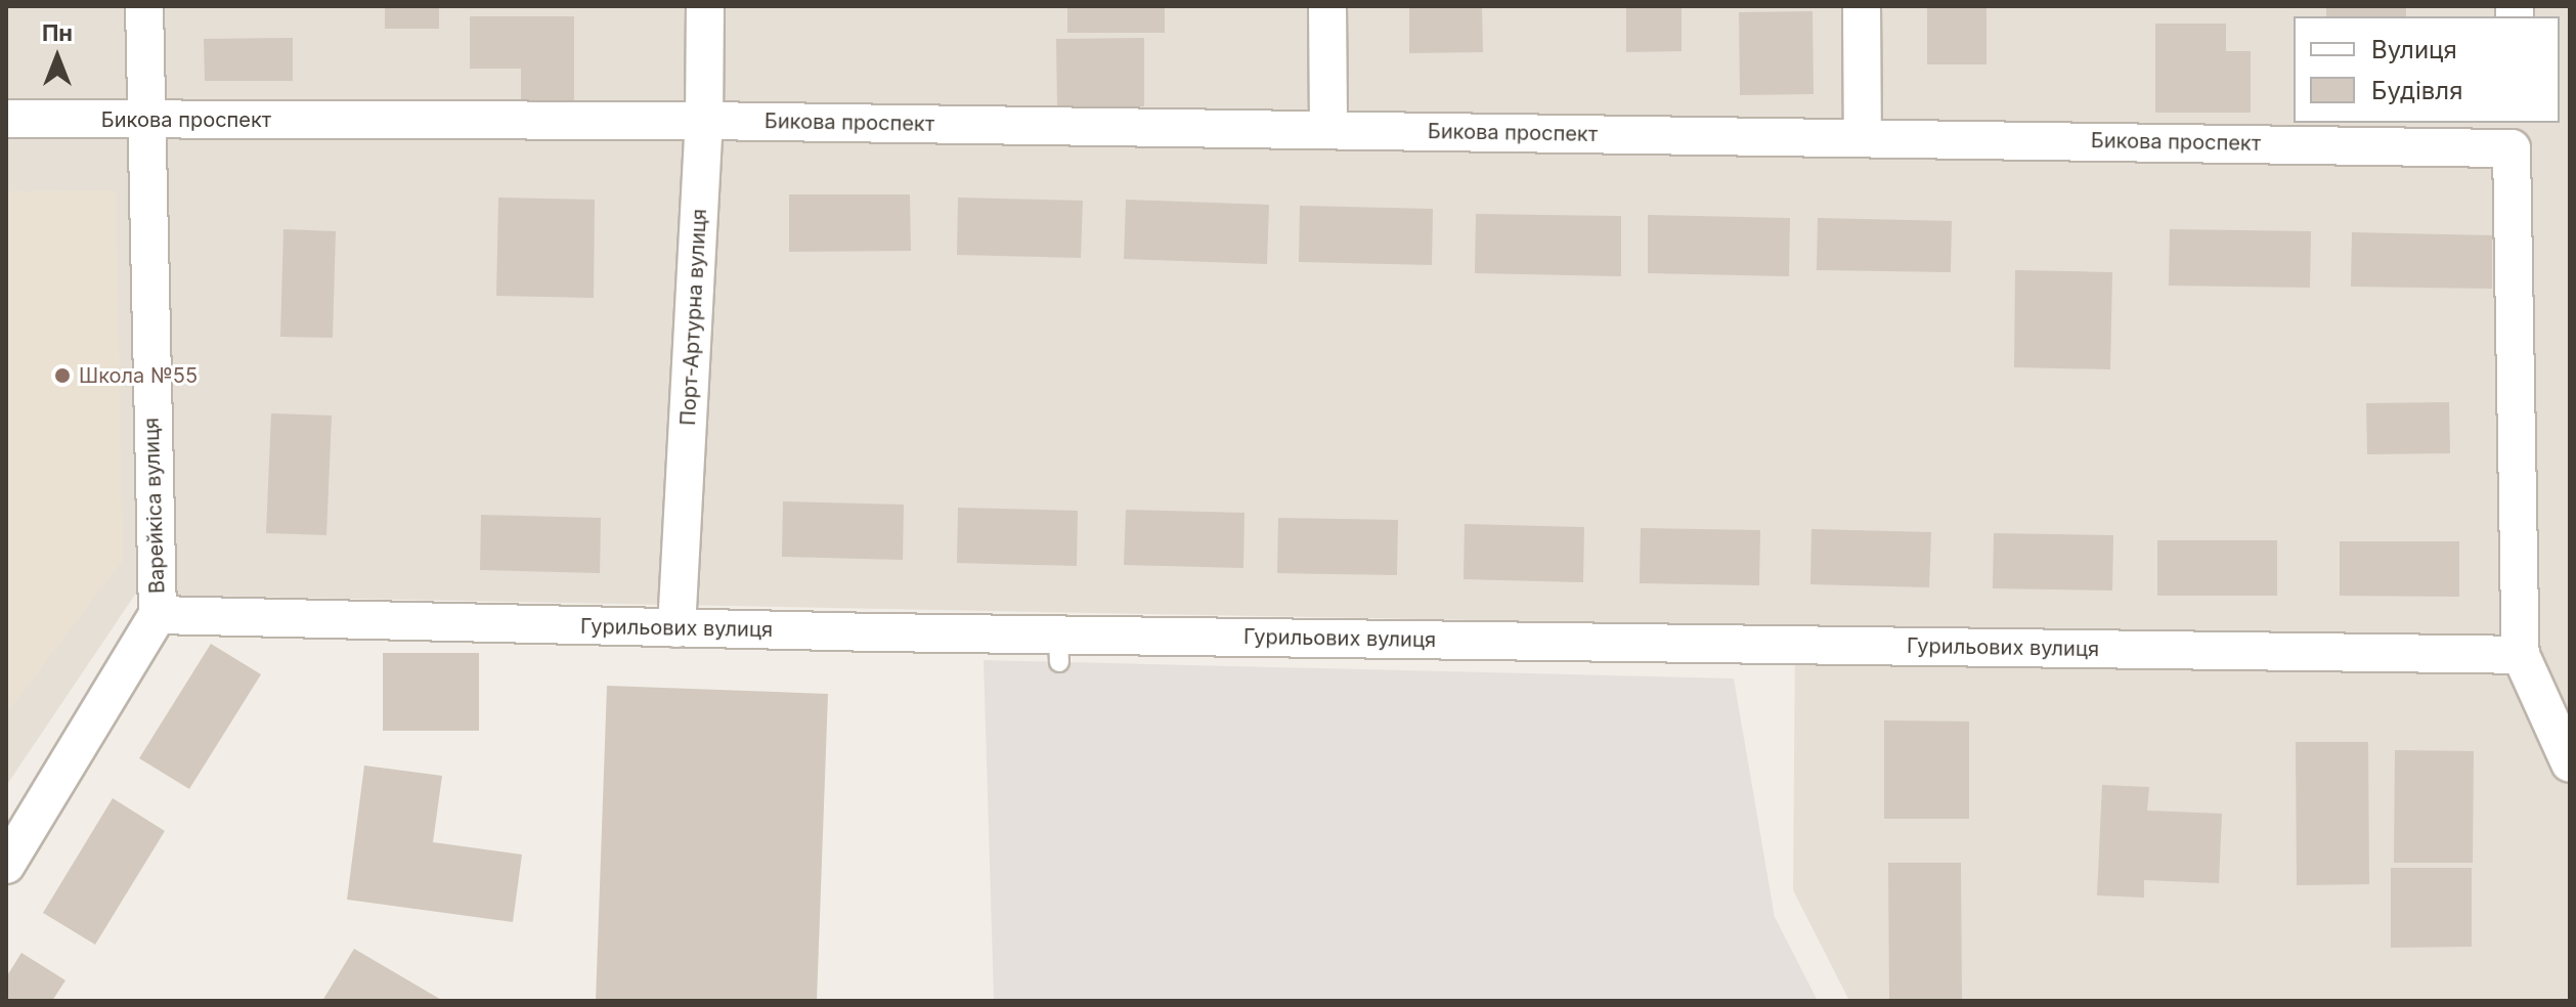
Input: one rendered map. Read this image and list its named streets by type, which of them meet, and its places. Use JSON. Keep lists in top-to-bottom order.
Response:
{
  "streets": {
    "street": [
      "Бикова проспект",
      "Порт-Артурна вулиця",
      "Варейкіса вулиця",
      "Гурильових вулиця"
    ]
  },
  "crossings": [
    ["Бикова проспект", "Порт-Артурна вулиця"],
    ["Бикова проспект", "Варейкіса вулиця"],
    ["Бикова проспект", "Гурильових вулиця"],
    ["Порт-Артурна вулиця", "Гурильових вулиця"],
    ["Варейкіса вулиця", "Гурильових вулиця"]
  ],
  "places": ["Школа №55"],
  "legend": ["Вулиця", "Будівля"],
  "north": "top"
}
